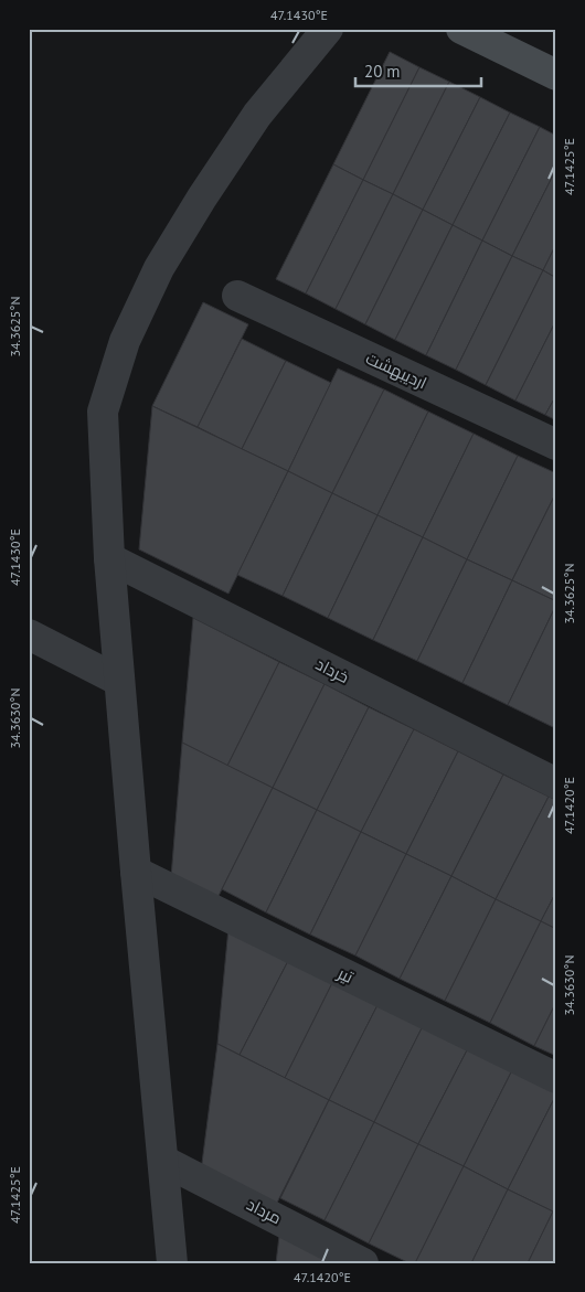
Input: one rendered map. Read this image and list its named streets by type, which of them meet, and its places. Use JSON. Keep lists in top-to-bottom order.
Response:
{
  "streets": {
    "street": [
      "اردیبهشت",
      "خرداد",
      "تیر",
      "مرداد"
    ]
  },
  "scale_bar": "20 m",
  "coordinates": [
    "47.1430°E",
    "47.1425°E",
    "34.3625°N",
    "34.3630°N",
    "47.1420°E"
  ]
}
